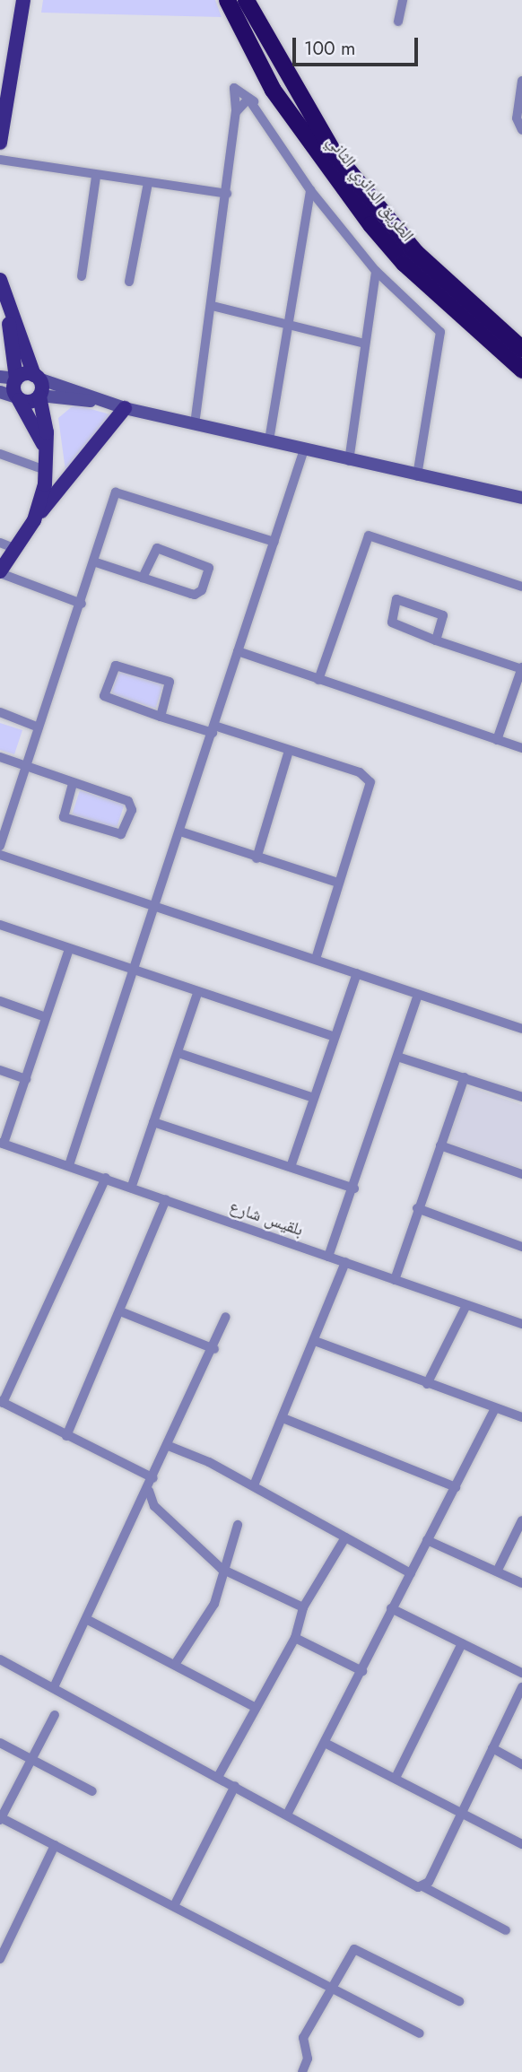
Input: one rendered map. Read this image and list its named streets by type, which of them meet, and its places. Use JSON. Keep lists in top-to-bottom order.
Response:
{
  "streets": {
    "highway": ["الطريق الدائري الثاني"],
    "street": ["بلقيس شارع"]
  },
  "scale_bar": "100 m"
}
